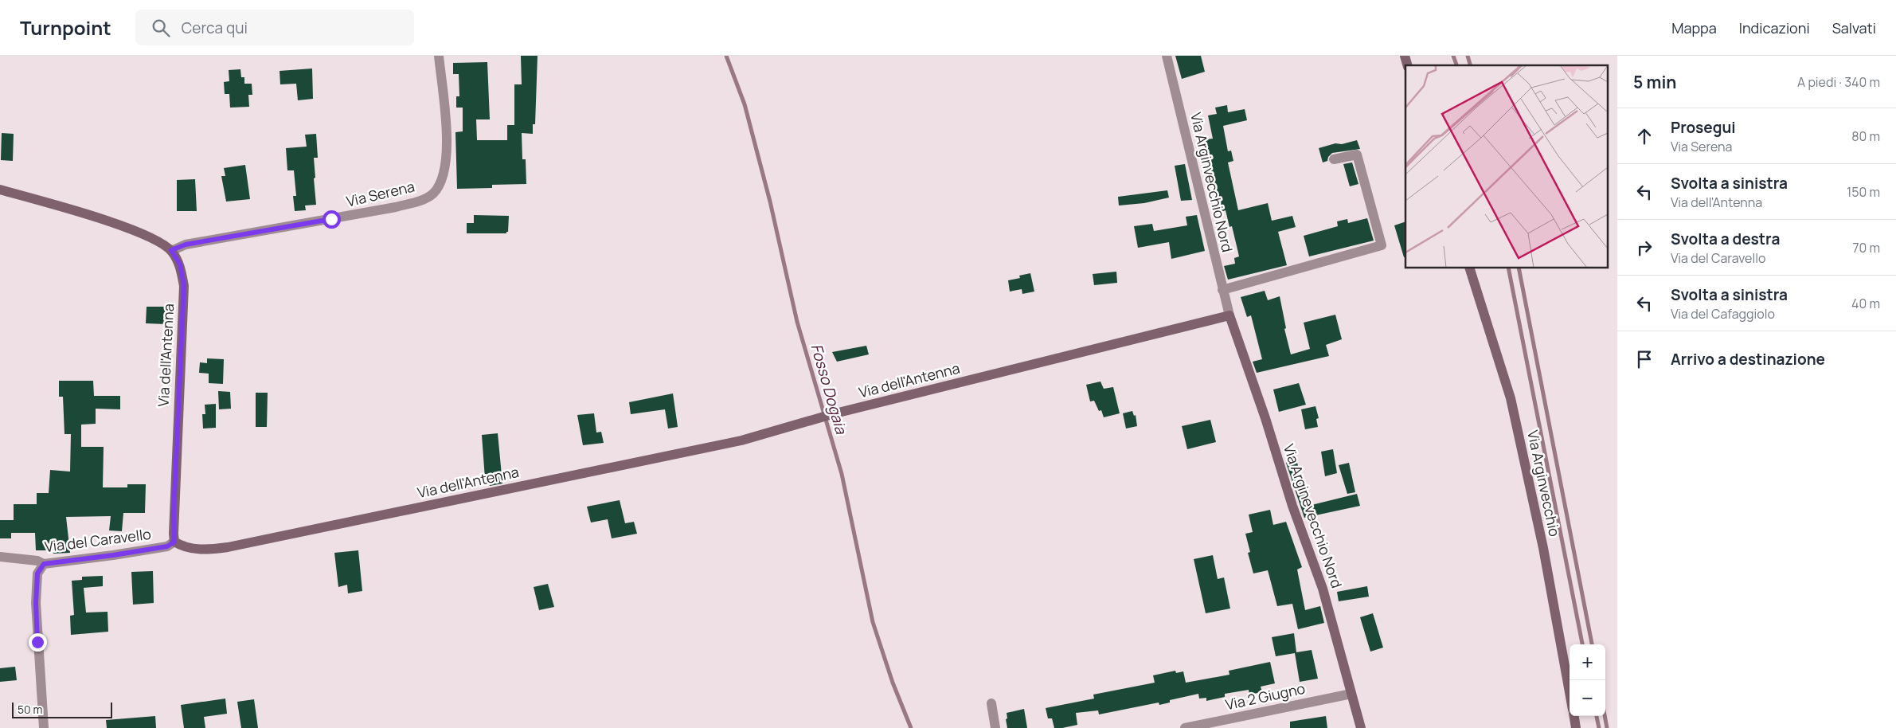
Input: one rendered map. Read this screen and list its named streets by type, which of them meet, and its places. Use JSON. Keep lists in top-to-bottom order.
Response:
{
  "streets": {
    "street": [
      "Via Arginvecchio Nord",
      "Via Serena",
      "Via dell'Antenna",
      "Via Arginvecchio",
      "Via Arginevecchio Nord",
      "Via del Caravello",
      "Via 2 Giugno"
    ]
  },
  "crossings": [
    ["Via Arginvecchio Nord", "Via dell'Antenna"],
    ["Via Arginvecchio Nord", "Via Arginevecchio Nord"],
    ["Via Serena", "Via dell'Antenna"],
    ["Via dell'Antenna", "Via Arginevecchio Nord"],
    ["Via dell'Antenna", "Via del Caravello"],
    ["Via Arginevecchio Nord", "Via 2 Giugno"]
  ],
  "water": ["Fosso Dogaia"],
  "scale_bar": "50 m",
  "page": {
    "header": "Turnpoint",
    "search": "Cerca qui",
    "nav": ["Mappa", "Indicazioni", "Salvati"],
    "heading": ["5 min", "A piedi · 340 m"],
    "list": [
      ["Prosegui", "Via Serena", "80 m"],
      ["Svolta a sinistra", "Via dell'Antenna", "150 m"],
      ["Svolta a destra", "Via del Caravello", "70 m"],
      ["Svolta a sinistra", "Via del Cafaggiolo", "40 m"],
      "Arrivo a destinazione"
    ],
    "map_buttons": ["+", "−"],
    "scale": "50 m"
  }
}
